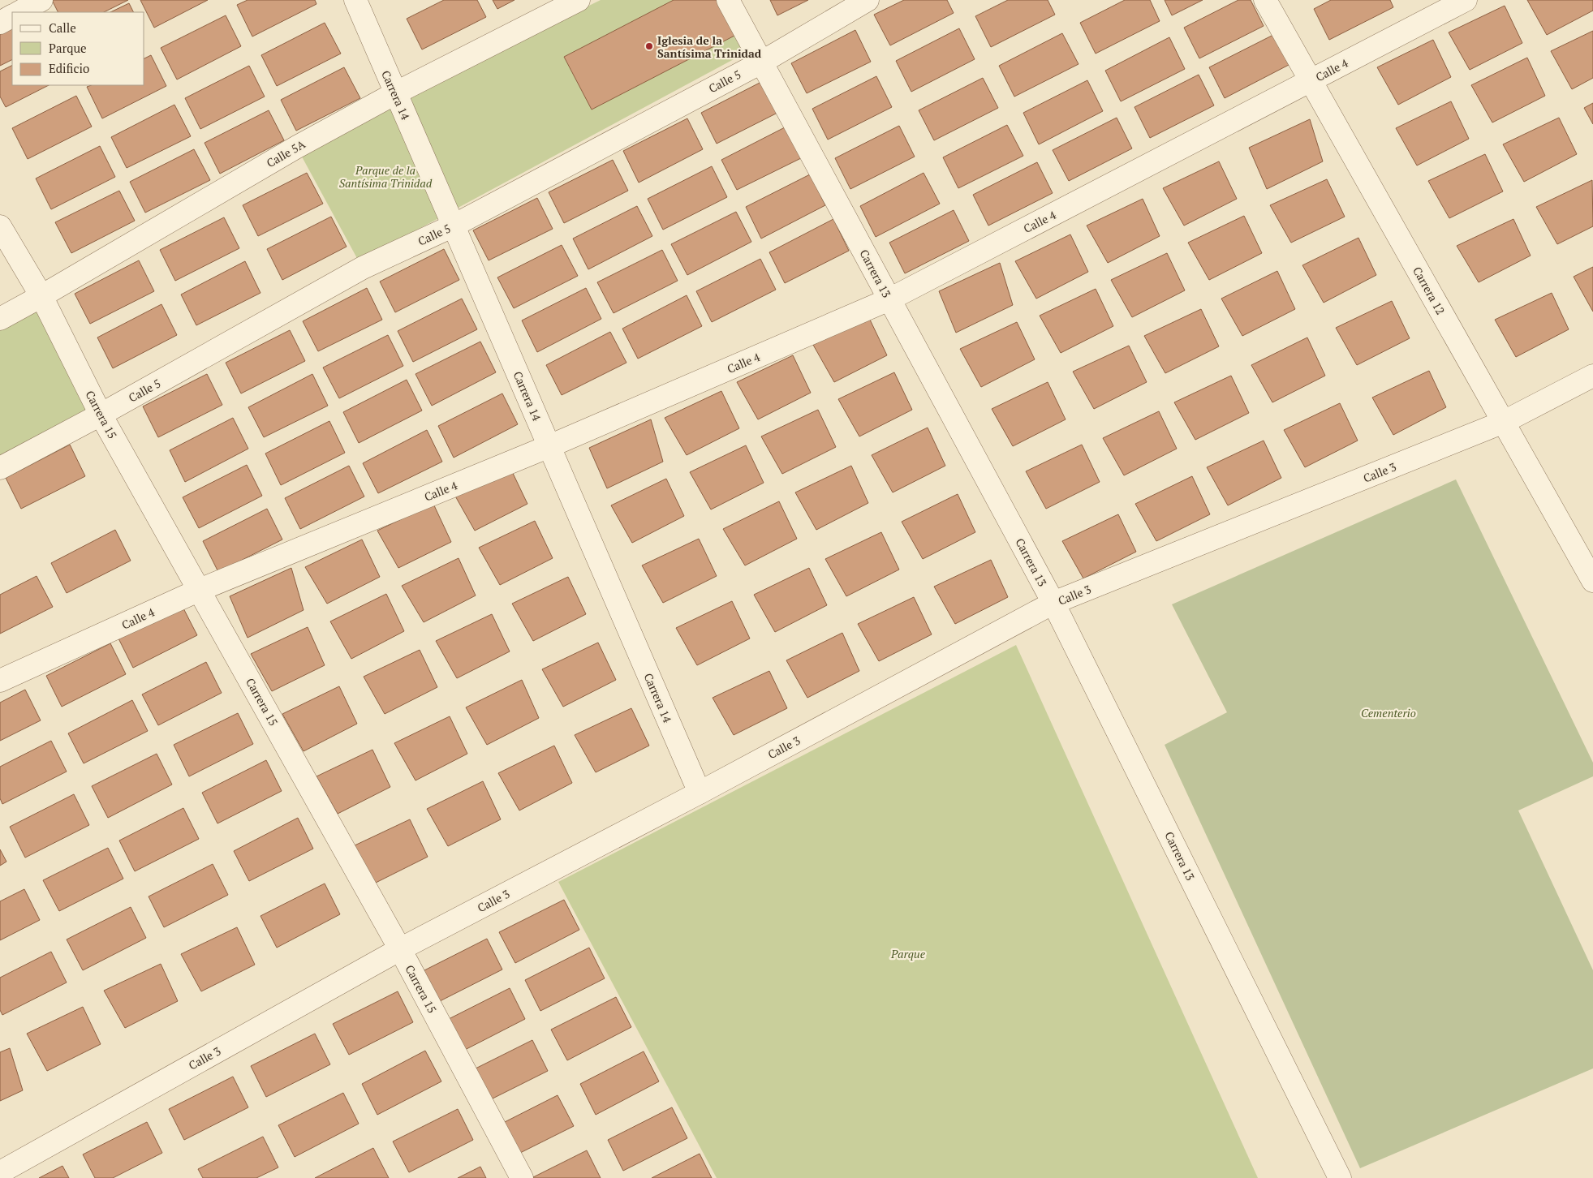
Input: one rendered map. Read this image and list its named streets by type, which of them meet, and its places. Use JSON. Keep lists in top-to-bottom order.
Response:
{
  "streets": {
    "street": [
      "Calle 4",
      "Calle 5",
      "Carrera 14",
      "Calle 5A",
      "Carrera 13",
      "Carrera 12",
      "Carrera 15",
      "Calle 3"
    ]
  },
  "crossings": [
    ["Calle 4", "Carrera 14"],
    ["Calle 4", "Carrera 13"],
    ["Calle 4", "Carrera 12"],
    ["Calle 4", "Carrera 15"],
    ["Calle 5", "Carrera 14"],
    ["Calle 5", "Carrera 13"],
    ["Calle 5", "Carrera 15"],
    ["Carrera 14", "Calle 5A"],
    ["Carrera 14", "Calle 3"],
    ["Calle 5A", "Carrera 15"],
    ["Carrera 13", "Calle 3"],
    ["Carrera 12", "Calle 3"],
    ["Carrera 15", "Calle 3"]
  ],
  "parks": ["Parque de la Santísima Trinidad", "Cementerio", "Parque"],
  "places": ["Iglesia de la Santísima Trinidad"],
  "legend": ["Calle", "Parque", "Edificio"]
}
